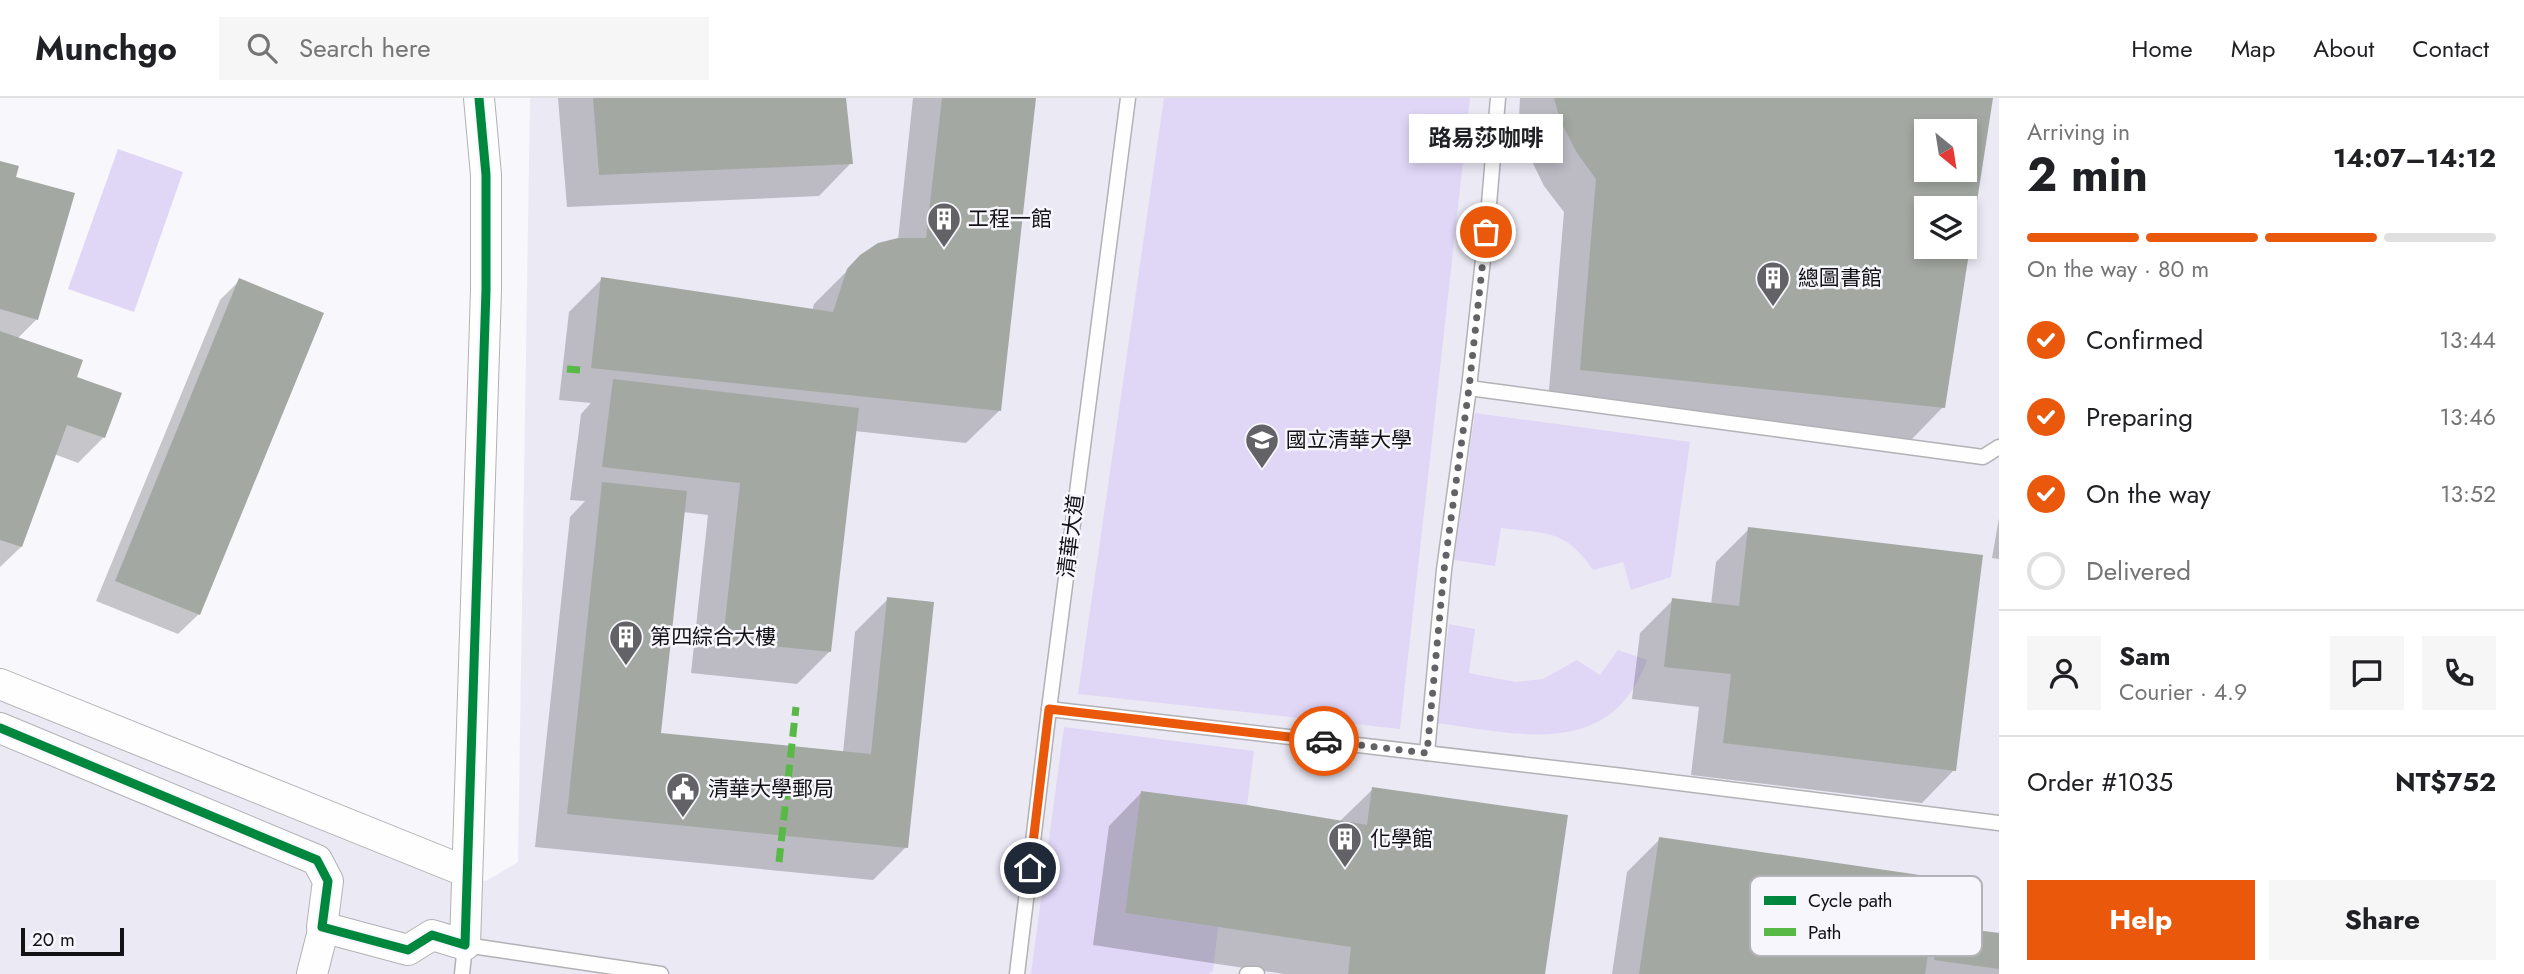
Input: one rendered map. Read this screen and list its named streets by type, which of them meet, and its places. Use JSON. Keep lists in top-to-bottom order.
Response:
{
  "streets": {
    "lane": ["清華大道"]
  },
  "places": {
    "other": ["路易莎咖啡"],
    "building": [
      "工程一館",
      "總圖書館",
      "第四綜合大樓",
      "化學館"
    ],
    "school or university": ["國立清華大學"],
    "public building": ["清華大學郵局"]
  },
  "legend": ["Cycle path", "Path"],
  "scale_bar": "20 m",
  "north": "bottom right",
  "page": {
    "header": "Munchgo",
    "search": "Search here",
    "nav": [
      "Home",
      "Map",
      "About",
      "Contact"
    ],
    "heading": ["2 min", "Arriving in", "14:07–14:12"],
    "panel": [
      "Sam",
      "Courier · 4.9",
      "Order #1035",
      "NT$752"
    ],
    "bubble": "路易莎咖啡",
    "bar": "On the way · 80 m",
    "list": [
      ["Confirmed", "13:44"],
      ["Preparing", "13:46"],
      ["On the way", "13:52"],
      "Delivered"
    ],
    "buttons": ["Help", "Share"],
    "scale": "20 m"
  }
}
